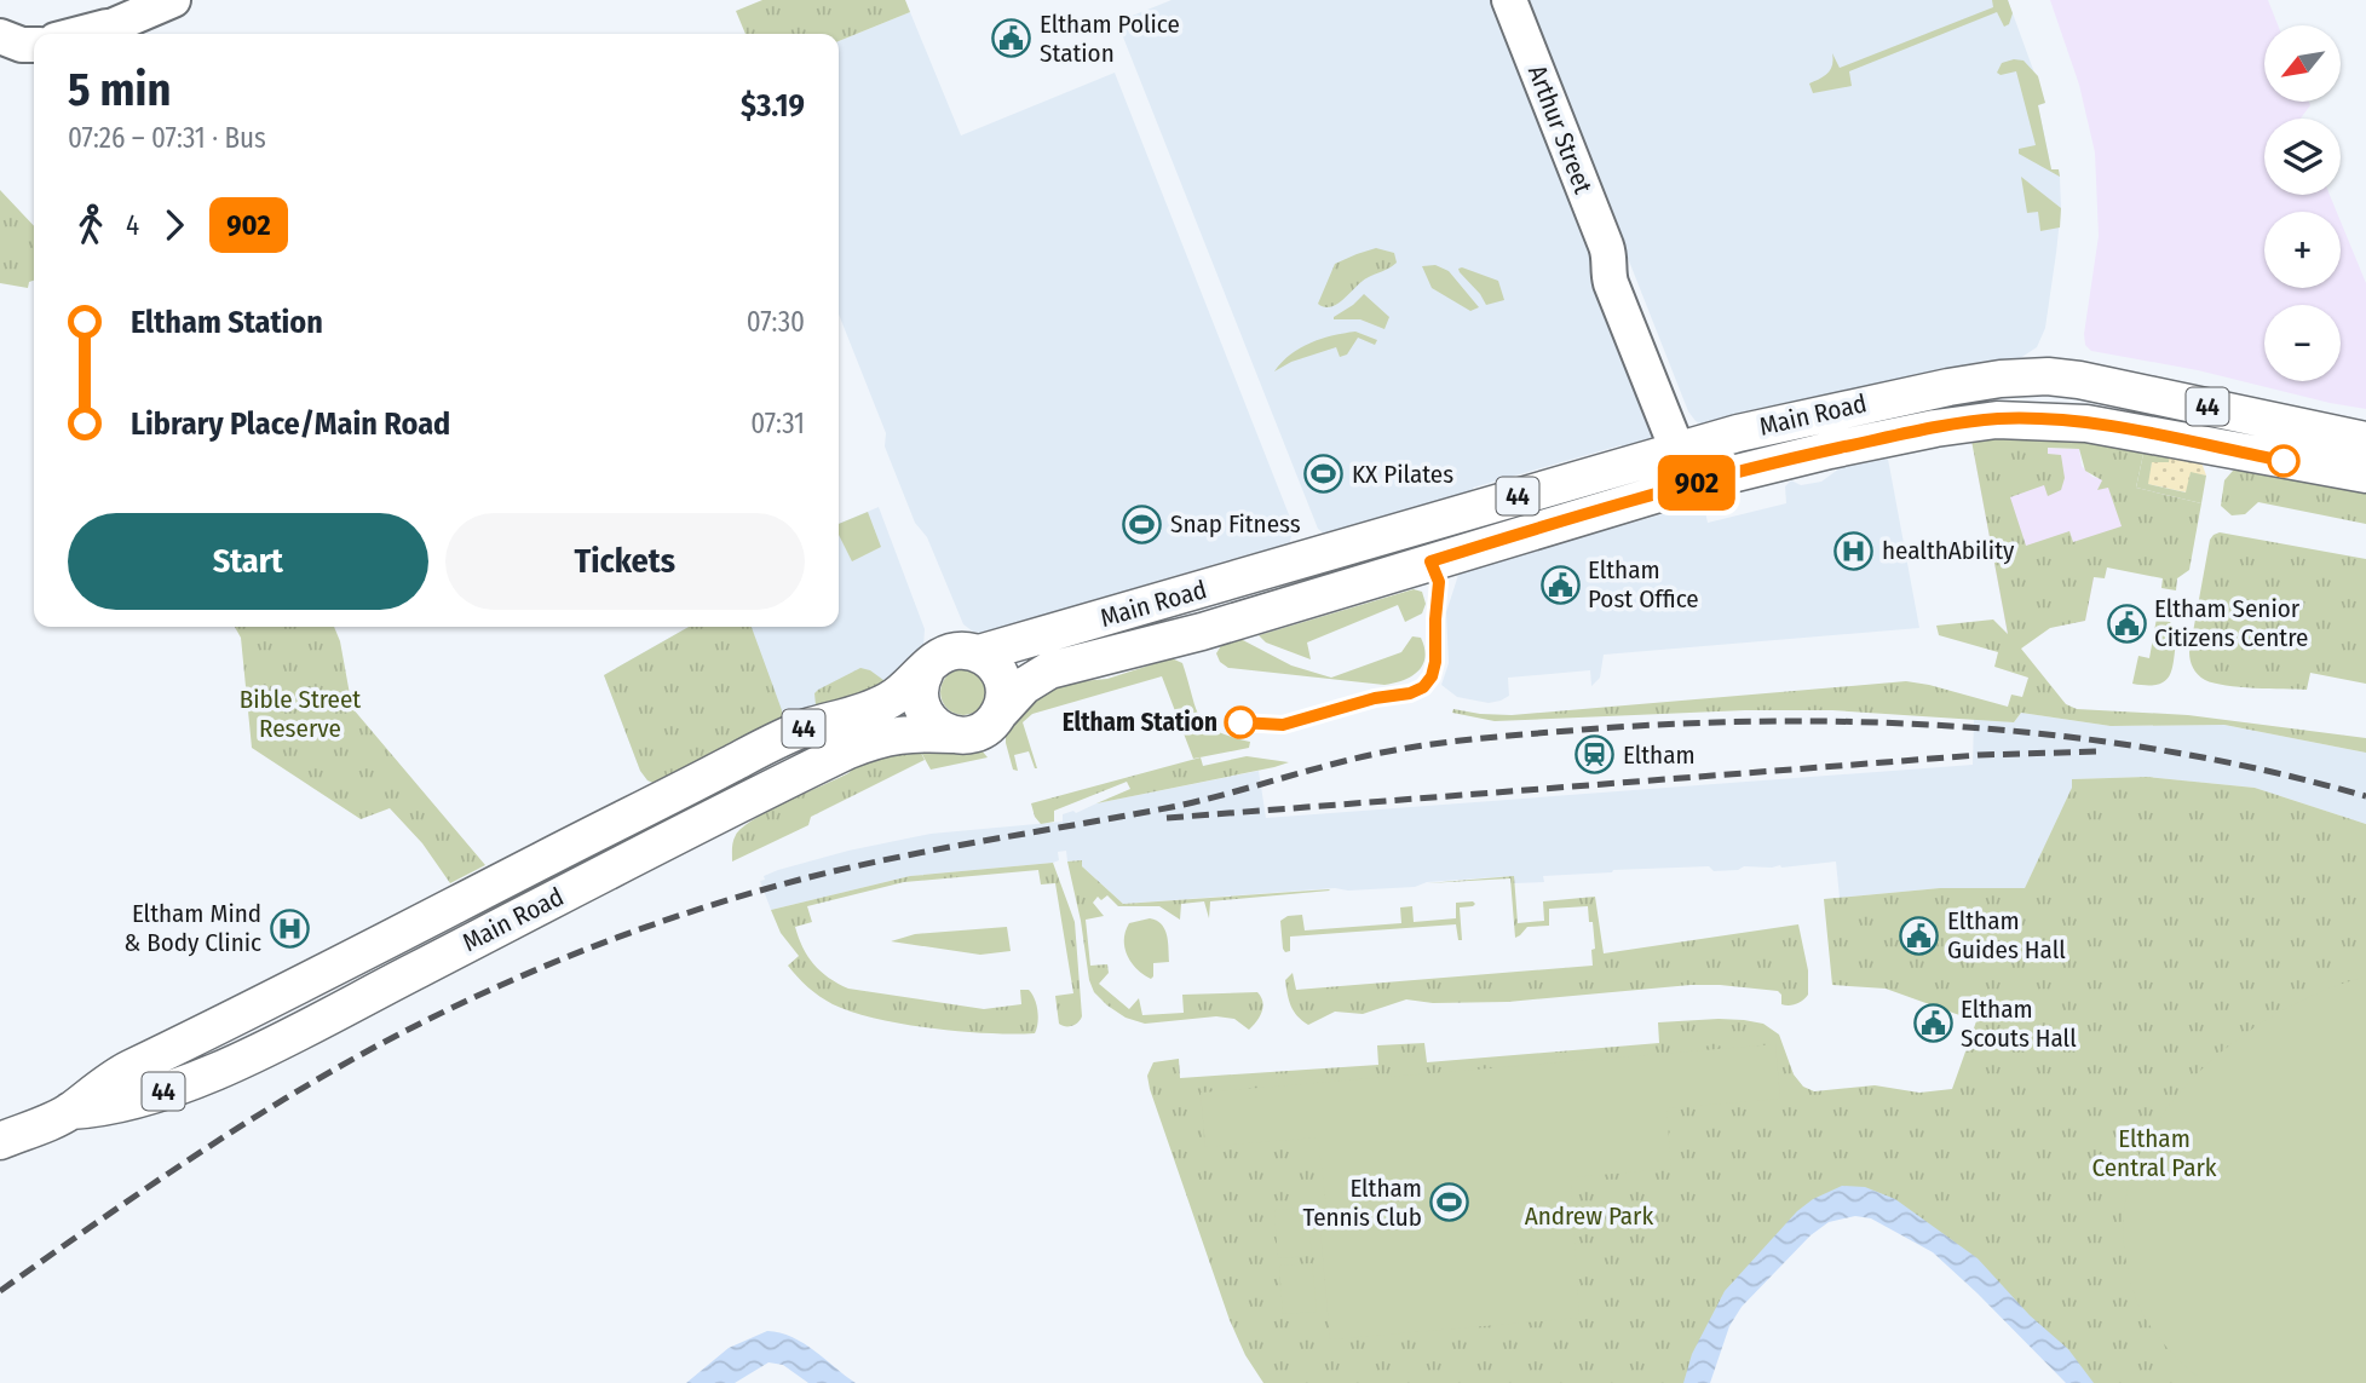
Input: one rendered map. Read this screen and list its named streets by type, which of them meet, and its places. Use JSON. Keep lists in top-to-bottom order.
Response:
{
  "streets": {
    "main road": ["44", "Main Road"],
    "street": ["Arthur Street"]
  },
  "crossings": [
    ["Arthur Street", "Main Road"],
    ["44", "Main Road"]
  ],
  "parks": ["Bible Street Reserve", "Eltham Central Park", "Andrew Park"],
  "places": {
    "public building": [
      "Eltham Police Station",
      "Eltham Post Office",
      "Eltham Senior Citizens Centre",
      "Eltham Guides Hall",
      "Eltham Scouts Hall"
    ],
    "sports": ["KX Pilates", "Snap Fitness", "Eltham Tennis Club"],
    "hospital": ["healthAbility", "Eltham Mind & Body Clinic"],
    "other": ["Eltham Station"],
    "station": ["Eltham"]
  },
  "lines": ["bus line 902"],
  "north": "bottom left",
  "page": {
    "on_map": "902",
    "map_buttons": ["+", "−"],
    "heading": ["5 min", "07:26 – 07:31 · Bus", "$3.19"],
    "legs": ["4", "902"],
    "list": [
      {
        "name": "Eltham Station",
        "value": "07:30"
      },
      {
        "name": "Library Place/Main Road",
        "value": "07:31"
      }
    ],
    "buttons": ["Start", "Tickets"]
  }
}
